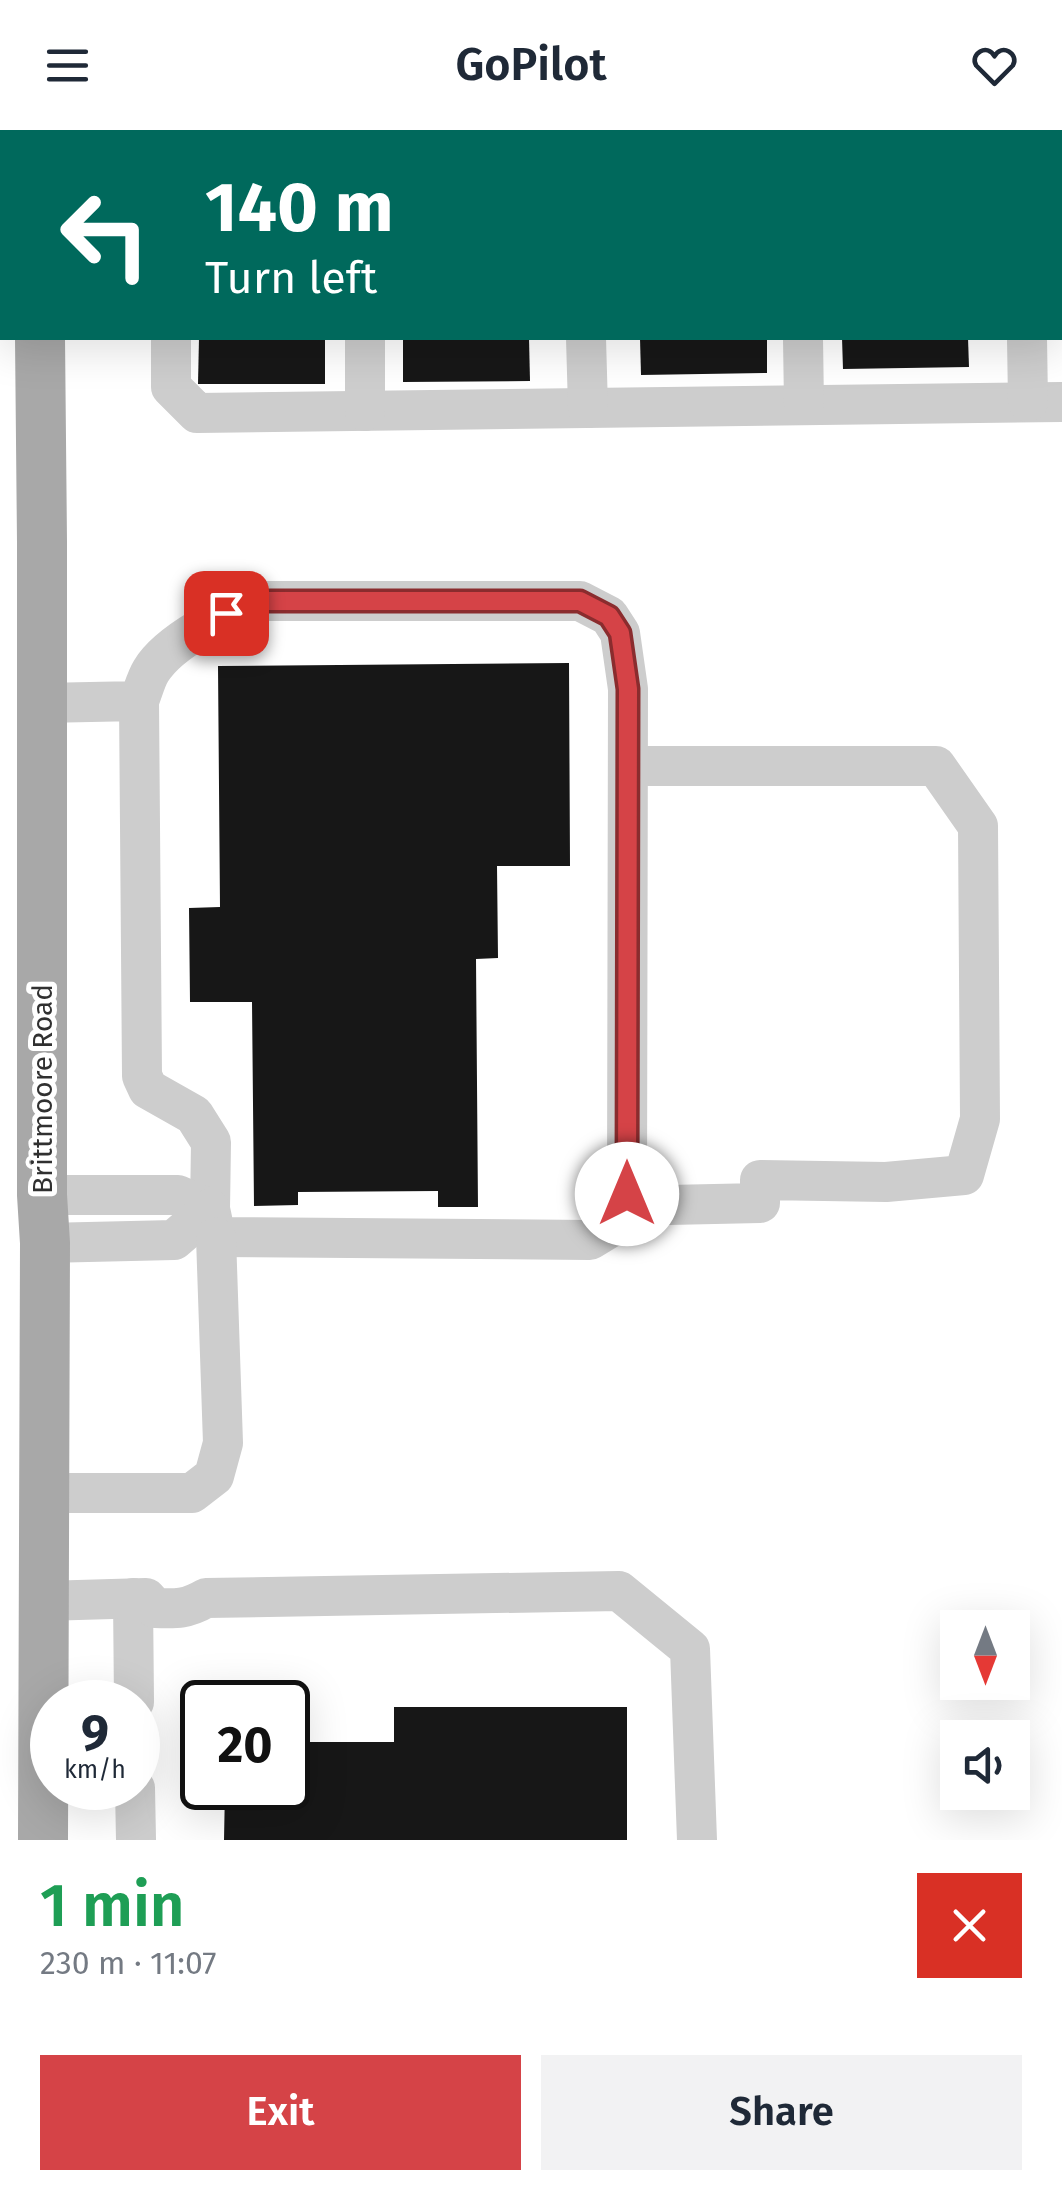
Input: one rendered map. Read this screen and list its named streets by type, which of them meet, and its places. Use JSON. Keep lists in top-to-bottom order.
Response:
{
  "streets": {
    "main road": ["Brittmoore Road"]
  },
  "north": "bottom",
  "page": {
    "header": "GoPilot",
    "turn": ["140 m", "Turn left"],
    "speed": "9 km/h",
    "limit": "20",
    "heading": ["1 min", "230 m · 11:07"],
    "buttons": ["Exit", "Share"]
  }
}
